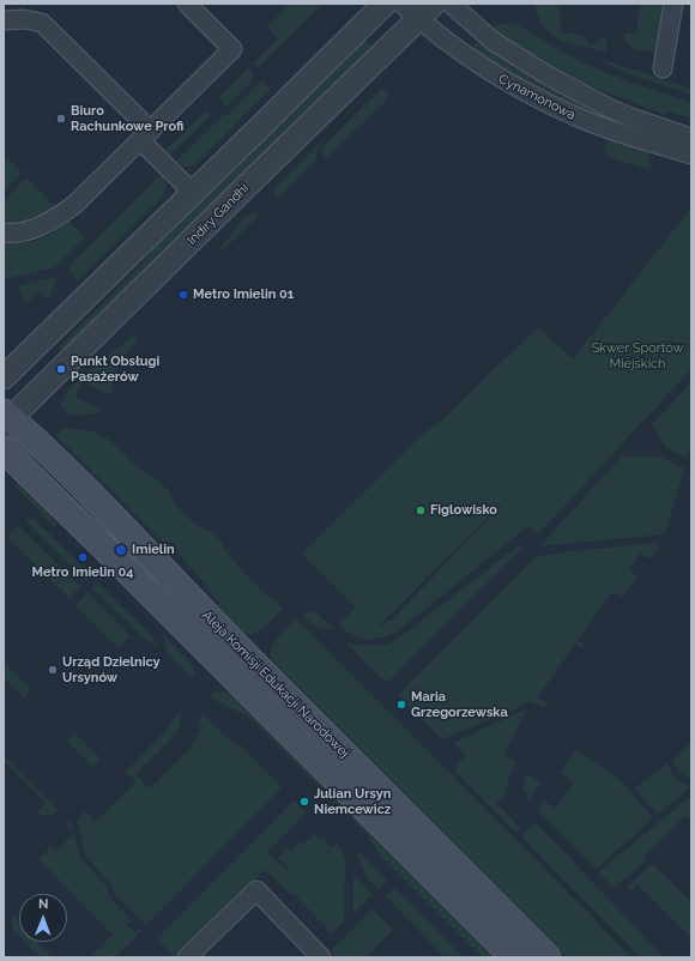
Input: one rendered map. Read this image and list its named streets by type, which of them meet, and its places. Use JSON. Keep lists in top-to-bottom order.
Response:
{
  "streets": {
    "main road": ["Aleja Komisji Edukacji Narodowej"],
    "street": ["Cynamonowa", "Indiry Gandhi"]
  },
  "crossings": [
    ["Cynamonowa", "Indiry Gandhi"],
    ["Indiry Gandhi", "Aleja Komisji Edukacji Narodowej"]
  ],
  "parks": ["Skwer Sportów Miejskich"],
  "places": [
    "Biuro Rachunkowe Profi",
    "Metro Imielin 01",
    "Punkt Obsługi Pasażerów",
    "Figlowisko",
    "Imielin",
    "Metro Imielin 04",
    "Urząd Dzielnicy Ursynów",
    "Maria Grzegorzewska",
    "Julian Ursyn Niemcewicz"
  ],
  "north": "top"
}
